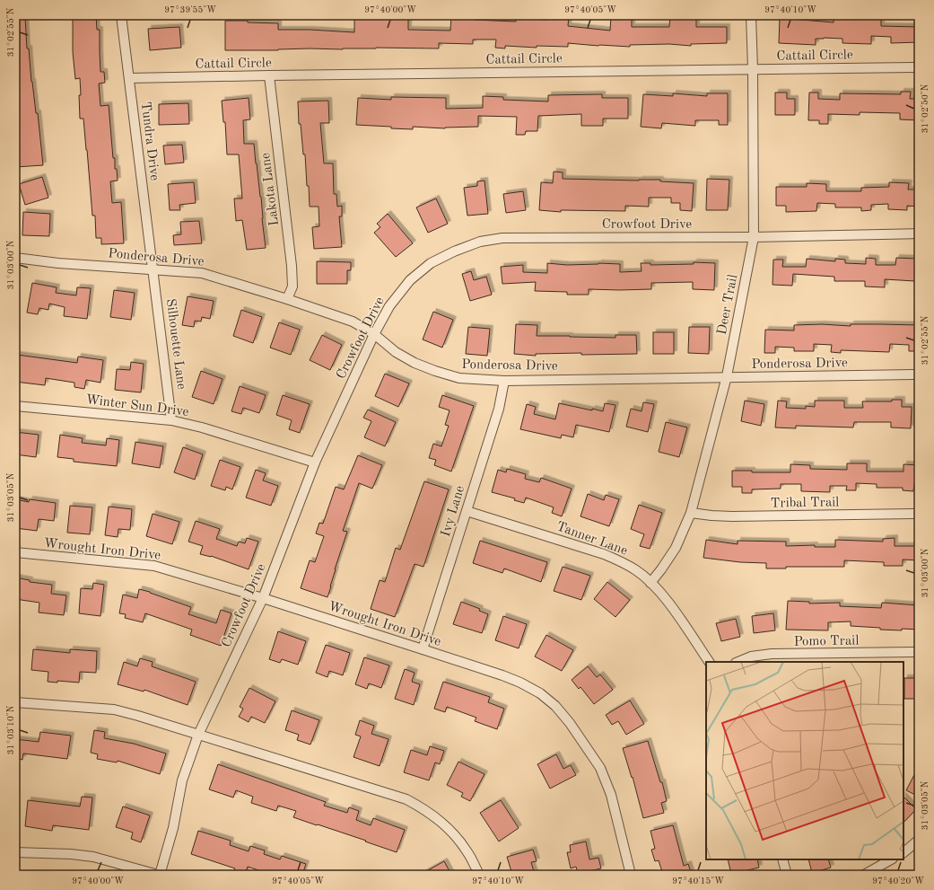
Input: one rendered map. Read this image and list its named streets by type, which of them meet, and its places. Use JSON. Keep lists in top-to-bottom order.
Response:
{
  "streets": {
    "street": [
      "Cattail Circle",
      "Tundra Drive",
      "Lakota Lane",
      "Crowfoot Drive",
      "Ponderosa Drive",
      "Deer Trail",
      "Silhouette Lane",
      "Winter Sun Drive",
      "Tribal Trail",
      "Ivy Lane",
      "Tanner Lane",
      "Wrought Iron Drive",
      "Pomo Trail"
    ]
  },
  "crossings": [
    ["Cattail Circle", "Tundra Drive"],
    ["Cattail Circle", "Lakota Lane"],
    ["Cattail Circle", "Deer Trail"],
    ["Tundra Drive", "Ponderosa Drive"],
    ["Tundra Drive", "Silhouette Lane"],
    ["Lakota Lane", "Ponderosa Drive"],
    ["Crowfoot Drive", "Ponderosa Drive"],
    ["Crowfoot Drive", "Deer Trail"],
    ["Crowfoot Drive", "Winter Sun Drive"],
    ["Crowfoot Drive", "Wrought Iron Drive"],
    ["Ponderosa Drive", "Deer Trail"],
    ["Ponderosa Drive", "Silhouette Lane"],
    ["Ponderosa Drive", "Ivy Lane"],
    ["Deer Trail", "Tribal Trail"],
    ["Deer Trail", "Tanner Lane"],
    ["Silhouette Lane", "Winter Sun Drive"],
    ["Ivy Lane", "Tanner Lane"],
    ["Ivy Lane", "Wrought Iron Drive"]
  ],
  "coordinates": [
    "97°39'55\"W",
    "97°40'00\"W",
    "97°40'05\"W",
    "97°40'10\"W",
    "31°02'55\"N",
    "31°02'50\"N",
    "31°03'00\"N",
    "31°03'05\"N",
    "31°03'10\"N",
    "97°40'15\"W",
    "97°40'20\"W"
  ]
}
